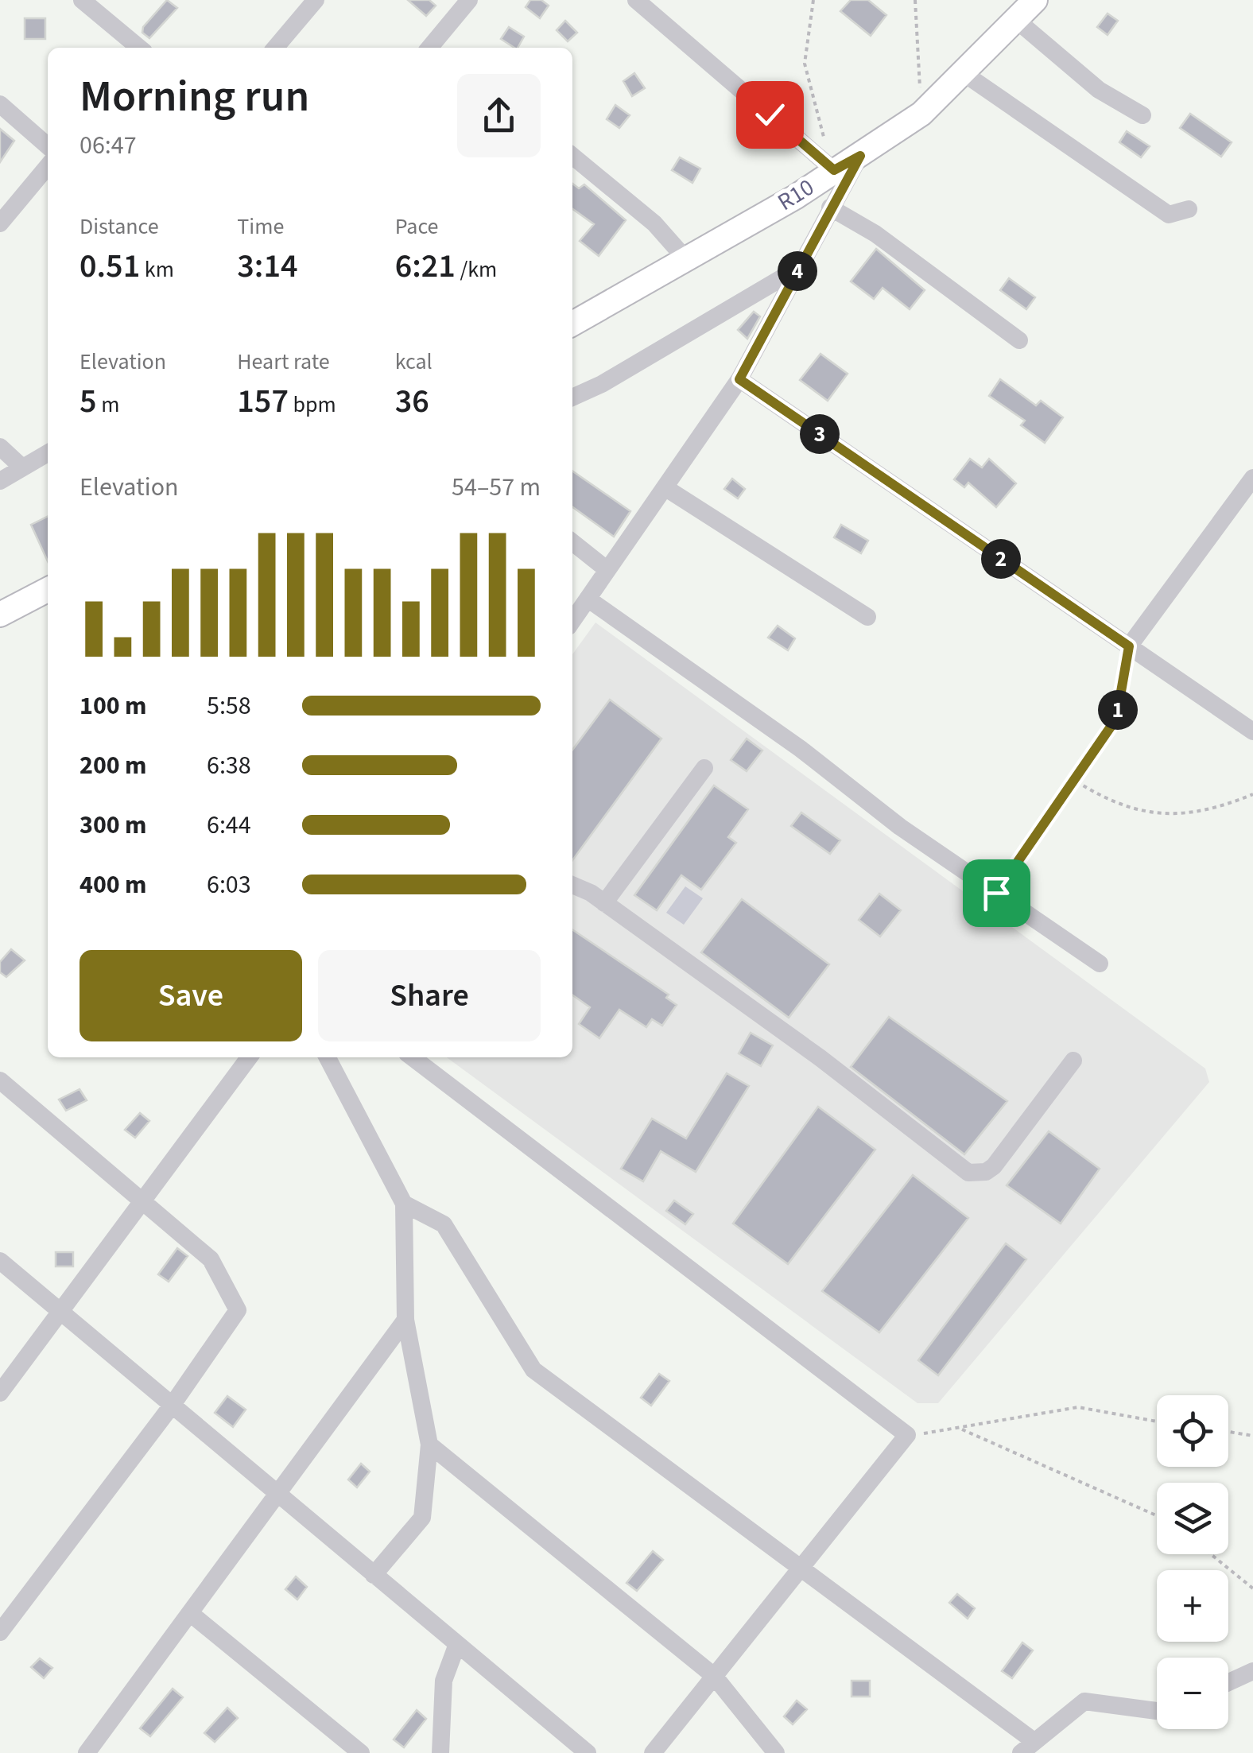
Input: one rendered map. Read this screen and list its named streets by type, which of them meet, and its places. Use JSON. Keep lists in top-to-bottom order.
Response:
{
  "streets": {
    "main road": ["R10"]
  },
  "page": {
    "heading": ["Morning run", "06:47"],
    "stats": [
      ["Distance", "0.51 km"],
      ["Time", "3:14"],
      ["Pace", "6:21 /km"],
      ["Elevation", "5 m"],
      ["Heart rate", "157 bpm"],
      ["kcal", "36"]
    ],
    "pins": [
      "4",
      "3",
      "2",
      "1"
    ],
    "chart": ["Elevation", "54–57 m"],
    "list": [
      {
        "name": "100 m",
        "note": "5:58"
      },
      {
        "name": "200 m",
        "note": "6:38"
      },
      {
        "name": "300 m",
        "note": "6:44"
      },
      {
        "name": "400 m",
        "note": "6:03"
      }
    ],
    "buttons": ["Save", "Share"],
    "map_buttons": ["+", "−"]
  }
}
